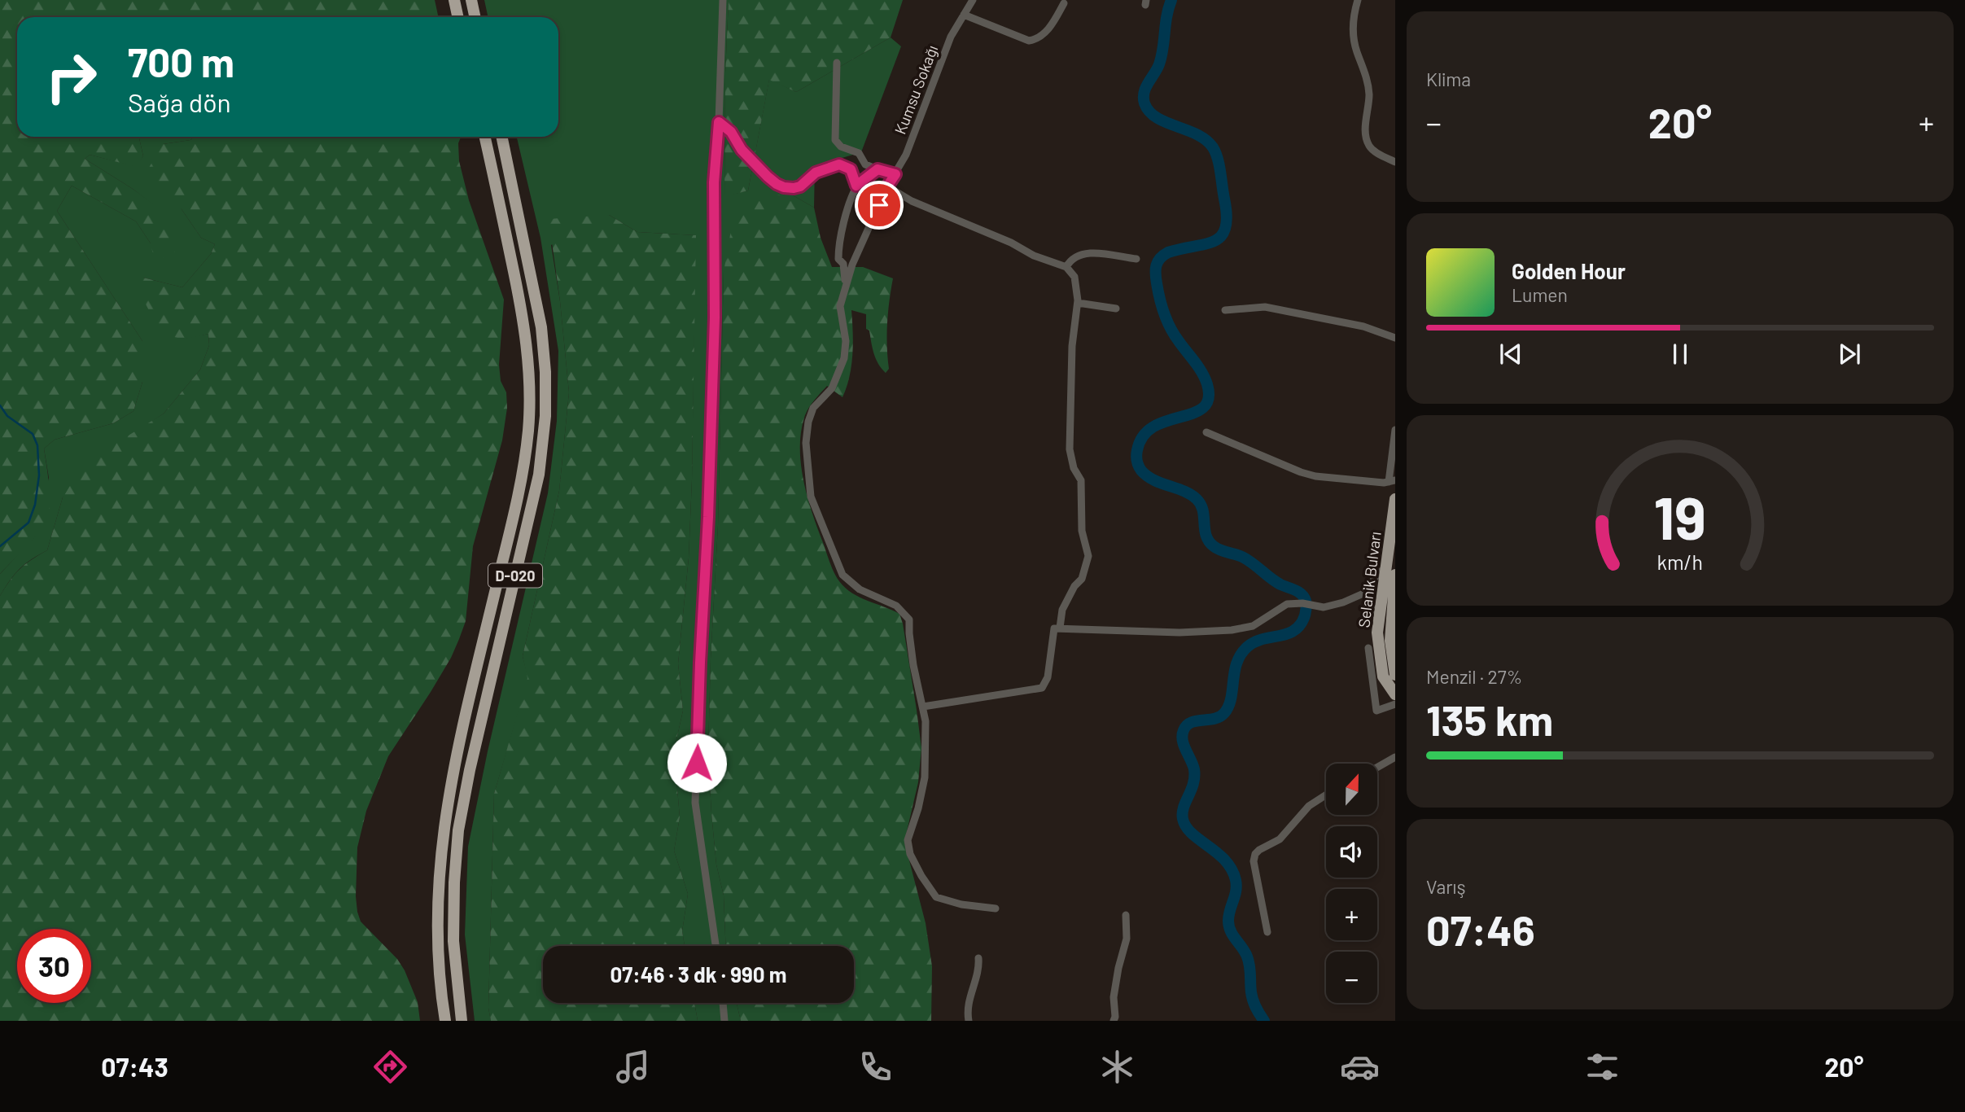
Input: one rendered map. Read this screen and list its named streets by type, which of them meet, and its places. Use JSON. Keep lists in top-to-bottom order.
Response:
{
  "streets": {
    "highway": ["D-020"],
    "main road": ["Selanik Bulvarı"],
    "street": ["Kumsu Sokağı"]
  },
  "north": "top",
  "page": {
    "tile": [
      "Klima",
      ["Menzil · 27%", "135 km"],
      ["Varış", "07:46"]
    ],
    "turn": ["700 m", "Sağa dön"],
    "heat": ["−", "20°", "+"],
    "song": ["Golden Hour", "Lumen"],
    "map_buttons": ["+", "−"],
    "limit": "30",
    "trip": "07:46 · 3 dk · 990 m",
    "tabs": ["07:43", "20°"],
    "gauge": ["19", "km/h"]
  }
}
